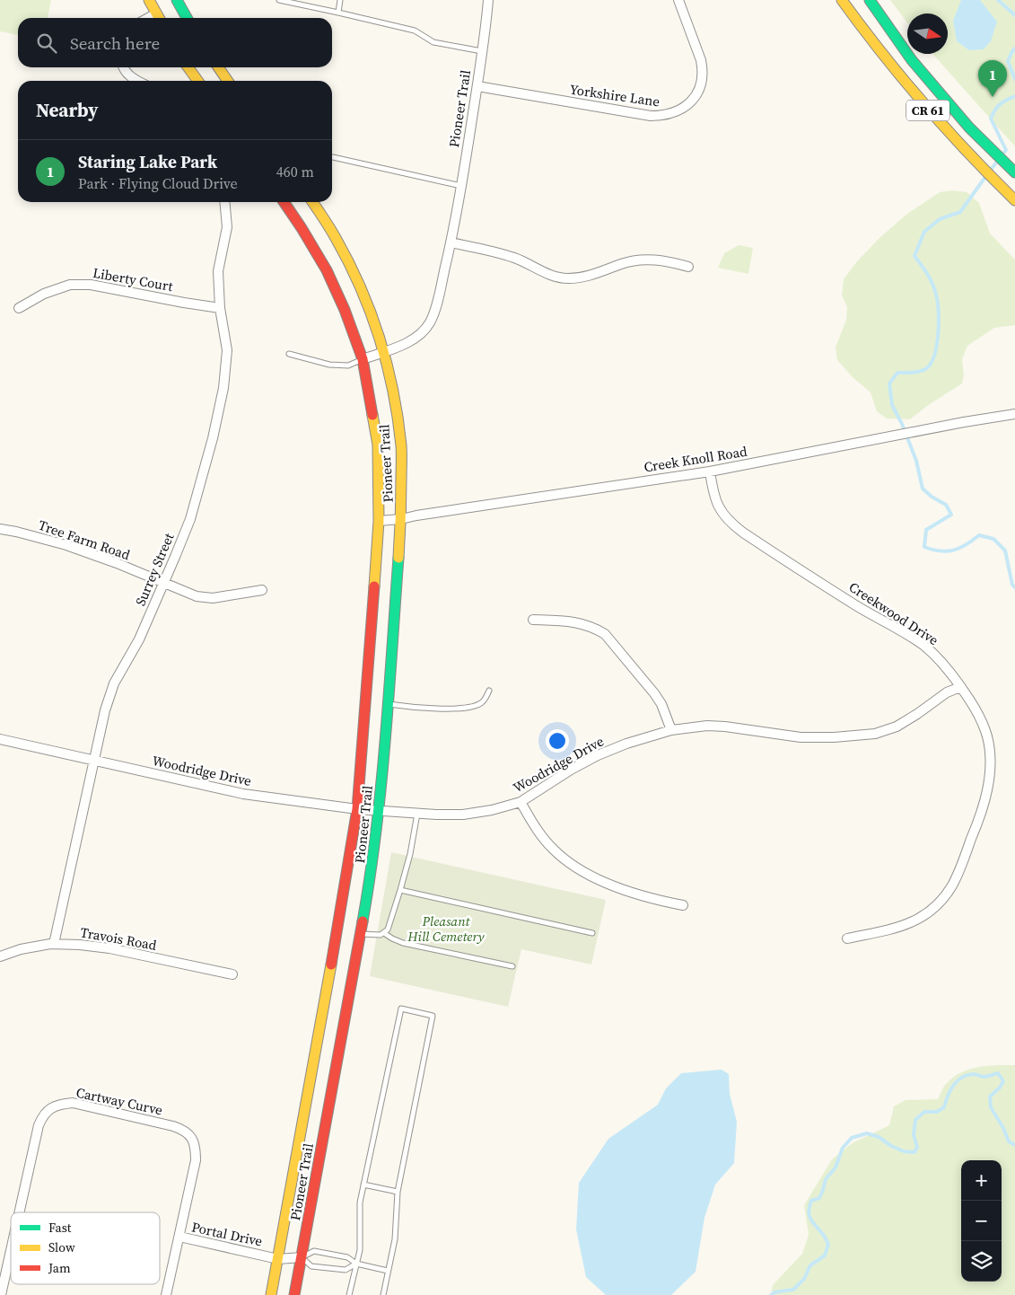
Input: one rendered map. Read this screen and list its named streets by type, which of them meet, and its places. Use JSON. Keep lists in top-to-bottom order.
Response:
{
  "streets": {
    "main road": ["Pioneer Trail", "CR 61"],
    "street": [
      "Yorkshire Lane",
      "Liberty Court",
      "Creek Knoll Road",
      "Tree Farm Road",
      "Surrey Street",
      "Creekwood Drive",
      "Woodridge Drive",
      "Travois Road",
      "Cartway Curve",
      "Portal Drive"
    ]
  },
  "crossings": [
    ["Yorkshire Lane", "Pioneer Trail"],
    ["Pioneer Trail", "Creek Knoll Road"],
    ["Pioneer Trail", "Woodridge Drive"],
    ["Pioneer Trail", "Portal Drive"],
    ["Liberty Court", "Surrey Street"],
    ["Creek Knoll Road", "Creekwood Drive"],
    ["Tree Farm Road", "Surrey Street"],
    ["Surrey Street", "Woodridge Drive"],
    ["Surrey Street", "Travois Road"],
    ["Creekwood Drive", "Woodridge Drive"],
    ["Cartway Curve", "Portal Drive"]
  ],
  "parks": ["Pleasant Hill Cemetery"],
  "legend": ["Fast", "Slow", "Jam"],
  "north": "right",
  "page": {
    "search": "Search here",
    "pins": "1",
    "heading": "Nearby",
    "list": [
      {
        "mark": "1",
        "name": "Staring Lake Park",
        "note": "Park · Flying Cloud Drive",
        "value": "460 m"
      }
    ],
    "map_buttons": ["+", "−"]
  }
}
